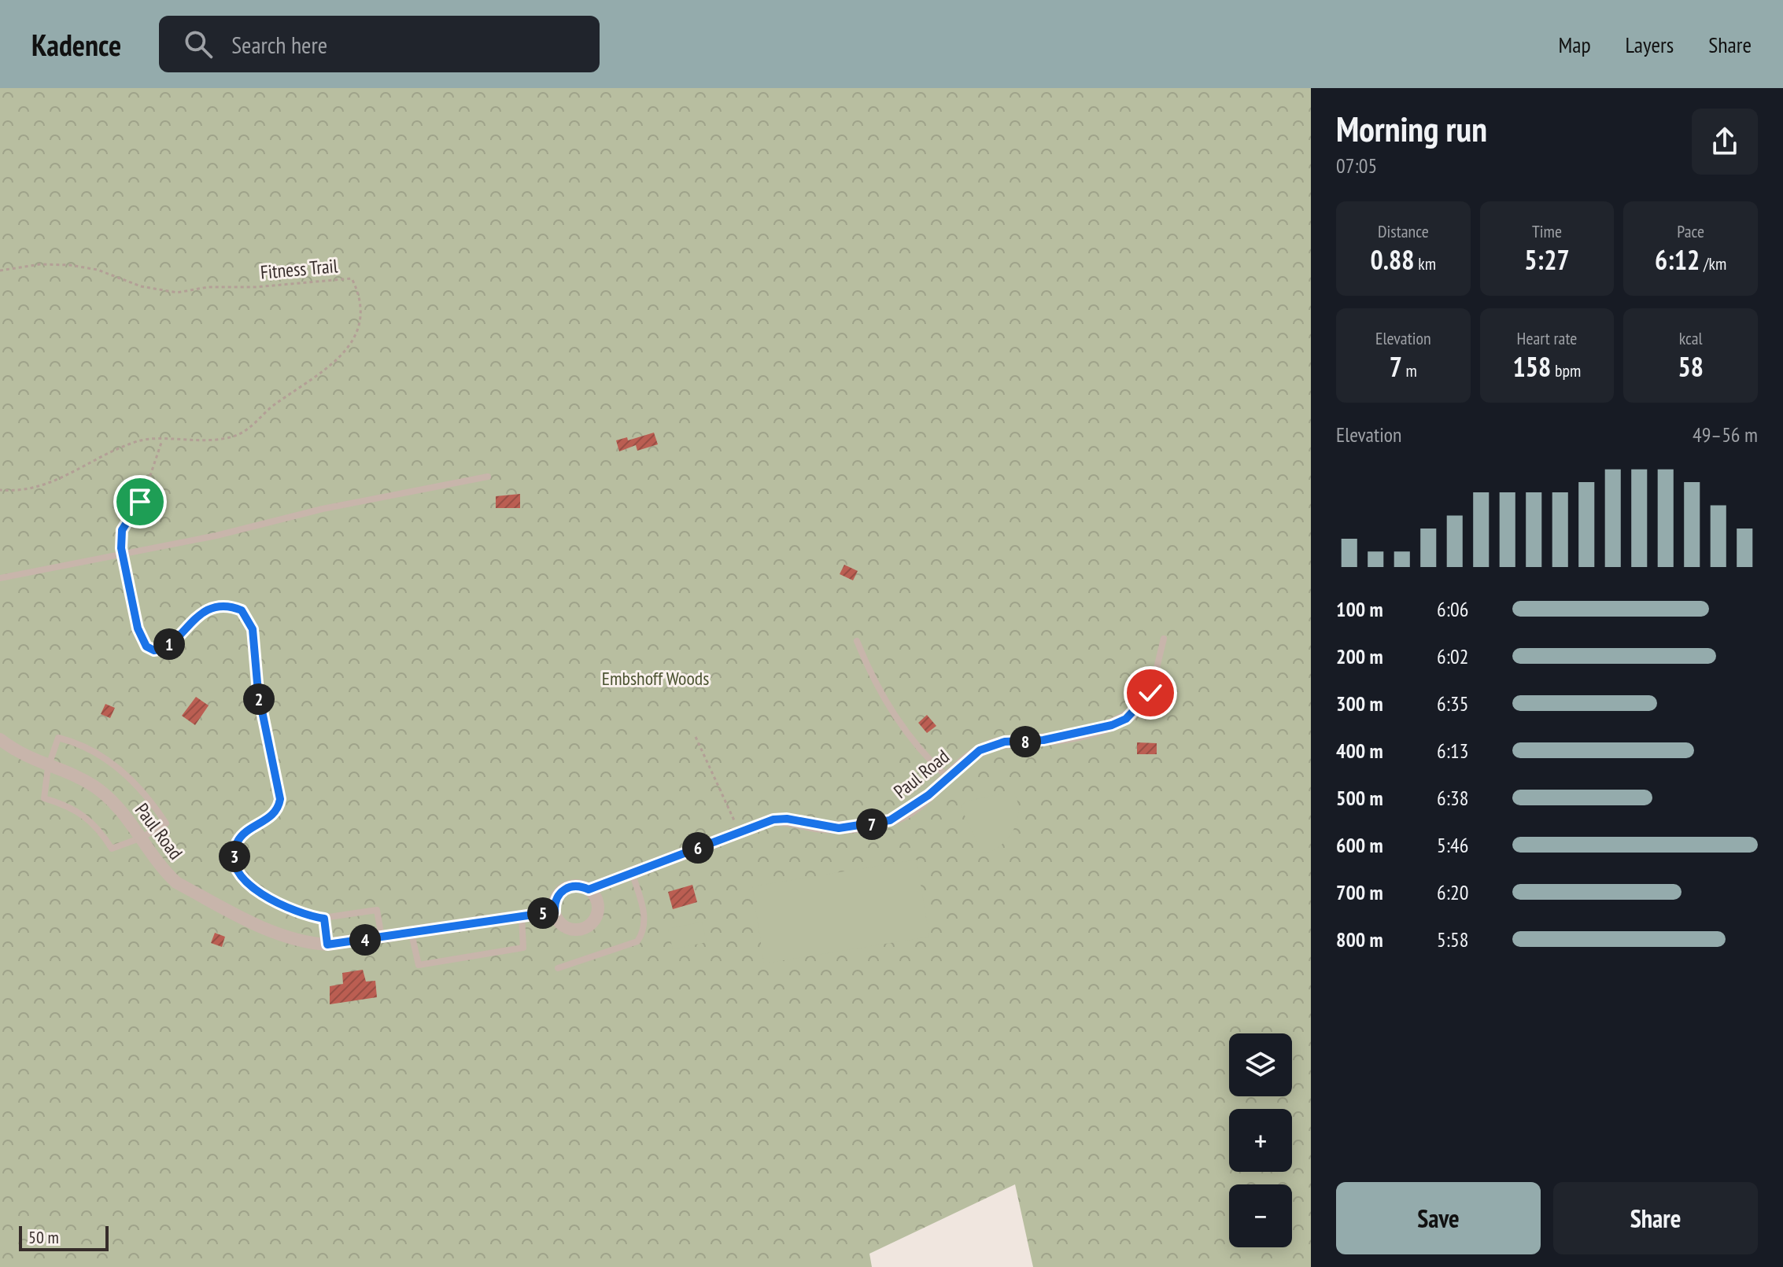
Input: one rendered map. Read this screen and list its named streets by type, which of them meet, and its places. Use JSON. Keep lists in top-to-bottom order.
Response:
{
  "streets": {
    "street": ["Paul Road"],
    "path": ["Fitness Trail"]
  },
  "parks": ["Embshoff Woods"],
  "scale_bar": "50 m",
  "page": {
    "header": "Kadence",
    "search": "Search here",
    "nav": ["Map", "Layers", "Share"],
    "heading": ["Morning run", "07:05"],
    "stats": [
      ["Distance", "0.88 km"],
      ["Time", "5:27"],
      ["Pace", "6:12 /km"],
      ["Elevation", "7 m"],
      ["Heart rate", "158 bpm"],
      ["kcal", "58"]
    ],
    "chart": ["Elevation", "49–56 m"],
    "list": [
      {
        "name": "100 m",
        "note": "6:06"
      },
      {
        "name": "200 m",
        "note": "6:02"
      },
      {
        "name": "300 m",
        "note": "6:35"
      },
      {
        "name": "400 m",
        "note": "6:13"
      },
      {
        "name": "500 m",
        "note": "6:38"
      },
      {
        "name": "600 m",
        "note": "5:46"
      },
      {
        "name": "700 m",
        "note": "6:20"
      },
      {
        "name": "800 m",
        "note": "5:58"
      }
    ],
    "pins": [
      "1",
      "2",
      "8",
      "7",
      "6",
      "3",
      "5",
      "4"
    ],
    "map_buttons": ["+", "−"],
    "buttons": ["Save", "Share"],
    "scale": "50 m"
  }
}
